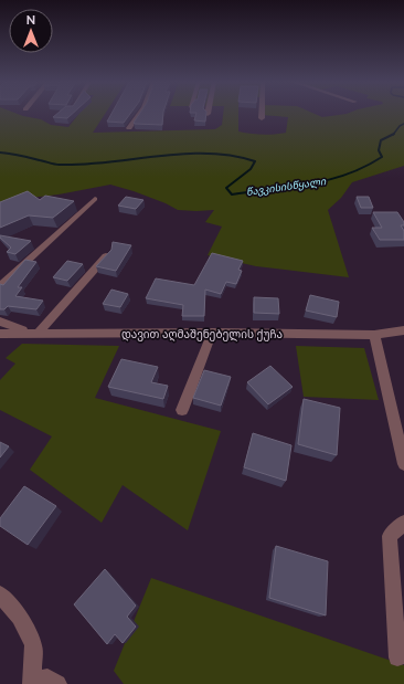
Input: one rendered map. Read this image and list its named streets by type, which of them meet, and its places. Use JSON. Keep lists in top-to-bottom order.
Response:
{
  "streets": {
    "street": ["დავით აღმაშენებელის ქუჩა"]
  },
  "water": ["წავკისისწყალი"],
  "north": "top"
}
